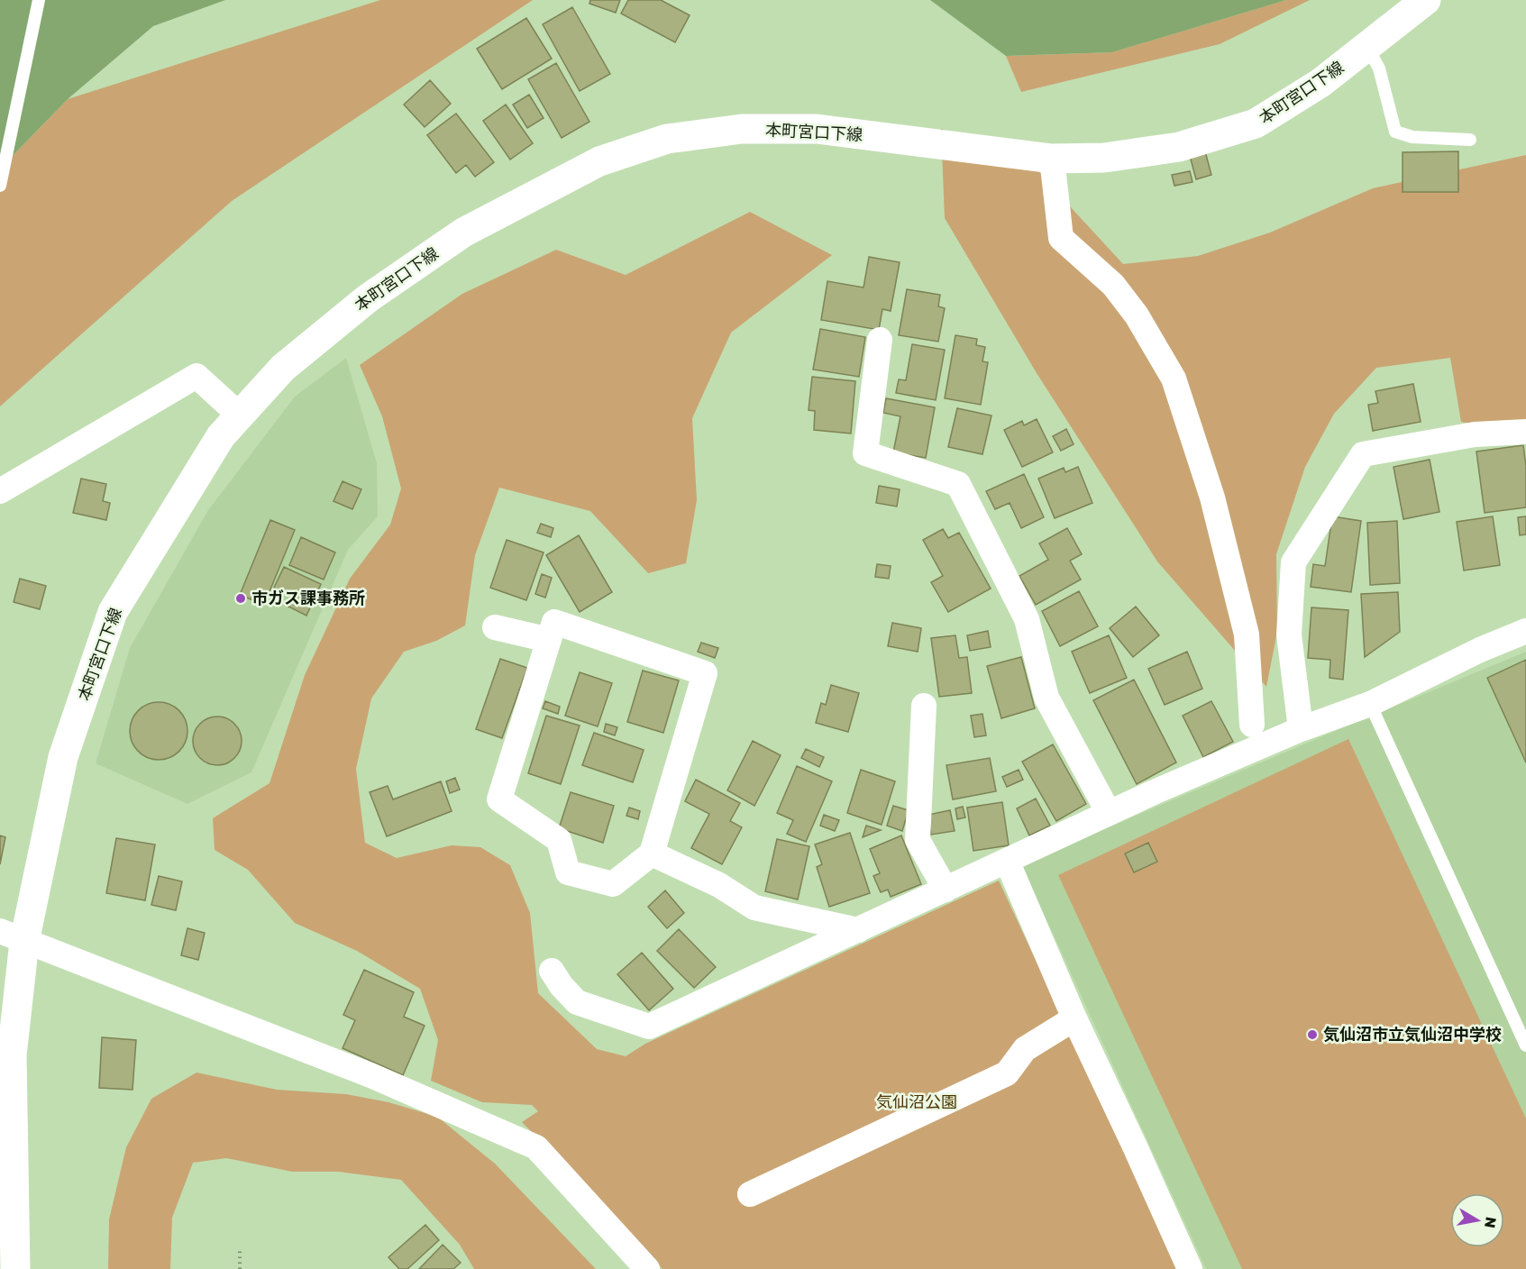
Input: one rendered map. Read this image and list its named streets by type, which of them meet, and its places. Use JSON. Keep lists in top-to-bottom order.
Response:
{
  "streets": {
    "street": ["本町宮口下線"]
  },
  "parks": ["気仙沼公園"],
  "places": ["市ガス課事務所", "気仙沼市立気仙沼中学校"],
  "north": "right"
}
